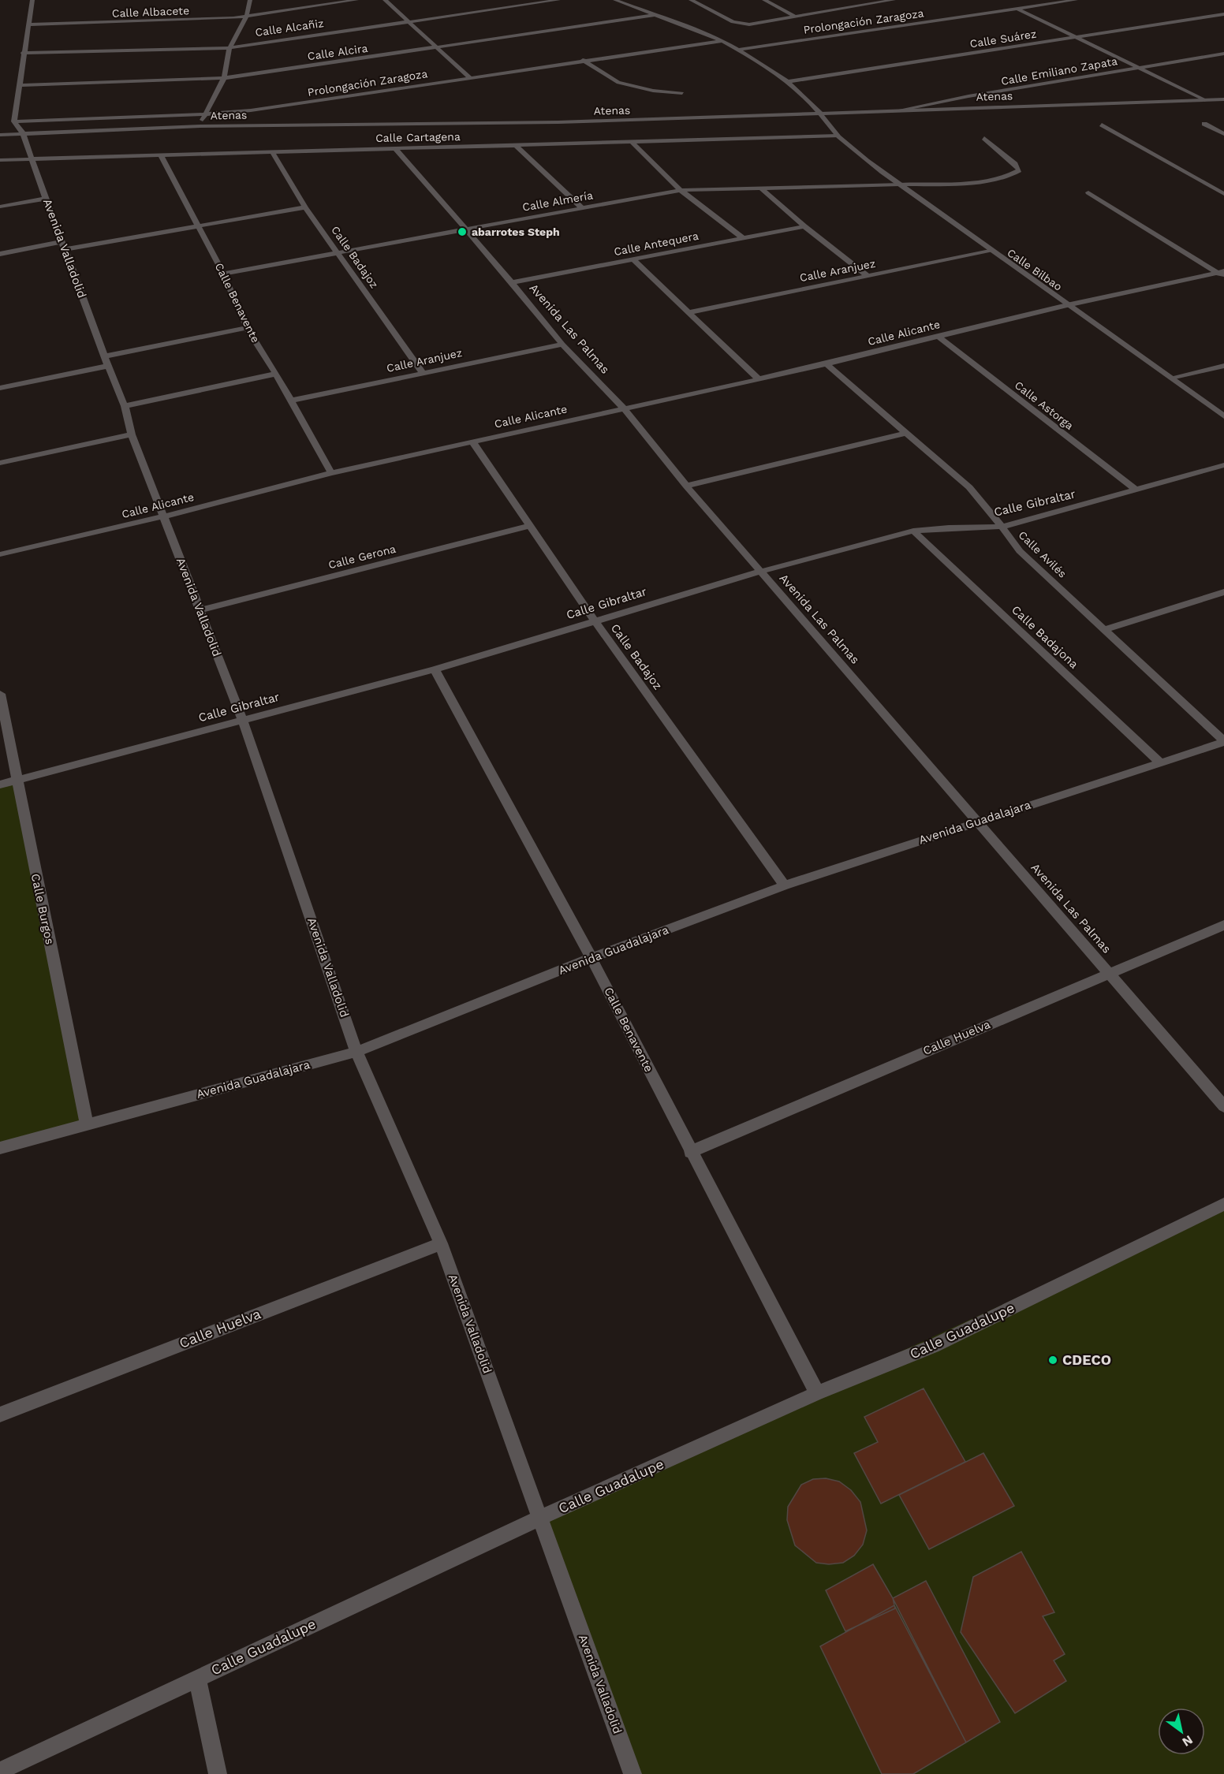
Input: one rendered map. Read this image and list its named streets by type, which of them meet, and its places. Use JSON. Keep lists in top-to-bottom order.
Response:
{
  "streets": {
    "street": [
      "Calle Albacete",
      "Prolongación Zaragoza",
      "Calle Alcañiz",
      "Calle Suárez",
      "Calle Alcira",
      "Calle Emiliano Zapata",
      "Atenas",
      "Calle Cartagena",
      "Calle Almería",
      "Calle Antequera",
      "Avenida Valladolid",
      "Calle Badajoz",
      "Calle Bilbao",
      "Calle Aranjuez",
      "Calle Benavente",
      "Avenida Las Palmas",
      "Calle Alicante",
      "Calle Astorga",
      "Calle Gibraltar",
      "Calle Avilés",
      "Calle Gerona",
      "Calle Badajona",
      "Avenida Guadalajara",
      "Calle Burgos",
      "Calle Huelva",
      "Calle Guadalupe"
    ]
  },
  "crossings": [
    ["Prolongación Zaragoza", "Avenida Valladolid"],
    ["Prolongación Zaragoza", "Calle Bilbao"],
    ["Calle Suárez", "Calle Bilbao"],
    ["Calle Alcira", "Calle Bilbao"],
    ["Calle Emiliano Zapata", "Atenas"],
    ["Atenas", "Avenida Valladolid"],
    ["Atenas", "Calle Bilbao"],
    ["Calle Cartagena", "Avenida Valladolid"],
    ["Calle Cartagena", "Calle Badajoz"],
    ["Calle Cartagena", "Calle Bilbao"],
    ["Calle Cartagena", "Calle Benavente"],
    ["Calle Cartagena", "Avenida Las Palmas"],
    ["Calle Almería", "Calle Badajoz"],
    ["Calle Almería", "Calle Bilbao"],
    ["Calle Almería", "Calle Benavente"],
    ["Calle Almería", "Avenida Las Palmas"],
    ["Calle Antequera", "Avenida Las Palmas"],
    ["Avenida Valladolid", "Calle Alicante"],
    ["Avenida Valladolid", "Calle Gibraltar"],
    ["Avenida Valladolid", "Calle Gerona"],
    ["Avenida Valladolid", "Avenida Guadalajara"],
    ["Avenida Valladolid", "Calle Huelva"],
    ["Avenida Valladolid", "Calle Guadalupe"],
    ["Calle Badajoz", "Calle Aranjuez"],
    ["Calle Badajoz", "Calle Alicante"],
    ["Calle Badajoz", "Calle Gibraltar"],
    ["Calle Badajoz", "Calle Gerona"],
    ["Calle Badajoz", "Avenida Guadalajara"],
    ["Calle Bilbao", "Calle Aranjuez"],
    ["Calle Bilbao", "Calle Alicante"],
    ["Calle Aranjuez", "Calle Benavente"],
    ["Calle Aranjuez", "Avenida Las Palmas"],
    ["Calle Benavente", "Calle Alicante"],
    ["Calle Benavente", "Calle Gibraltar"],
    ["Calle Benavente", "Avenida Guadalajara"],
    ["Calle Benavente", "Calle Huelva"],
    ["Calle Benavente", "Calle Guadalupe"],
    ["Avenida Las Palmas", "Calle Alicante"],
    ["Avenida Las Palmas", "Calle Gibraltar"],
    ["Avenida Las Palmas", "Avenida Guadalajara"],
    ["Avenida Las Palmas", "Calle Huelva"],
    ["Calle Alicante", "Calle Astorga"],
    ["Calle Alicante", "Calle Avilés"],
    ["Calle Astorga", "Calle Gibraltar"],
    ["Calle Gibraltar", "Calle Avilés"],
    ["Calle Gibraltar", "Calle Badajona"],
    ["Calle Gibraltar", "Calle Burgos"],
    ["Calle Avilés", "Avenida Guadalajara"],
    ["Calle Badajona", "Avenida Guadalajara"],
    ["Avenida Guadalajara", "Calle Burgos"]
  ],
  "places": ["abarrotes Steph", "CDECO"],
  "north": "bottom right"
}
